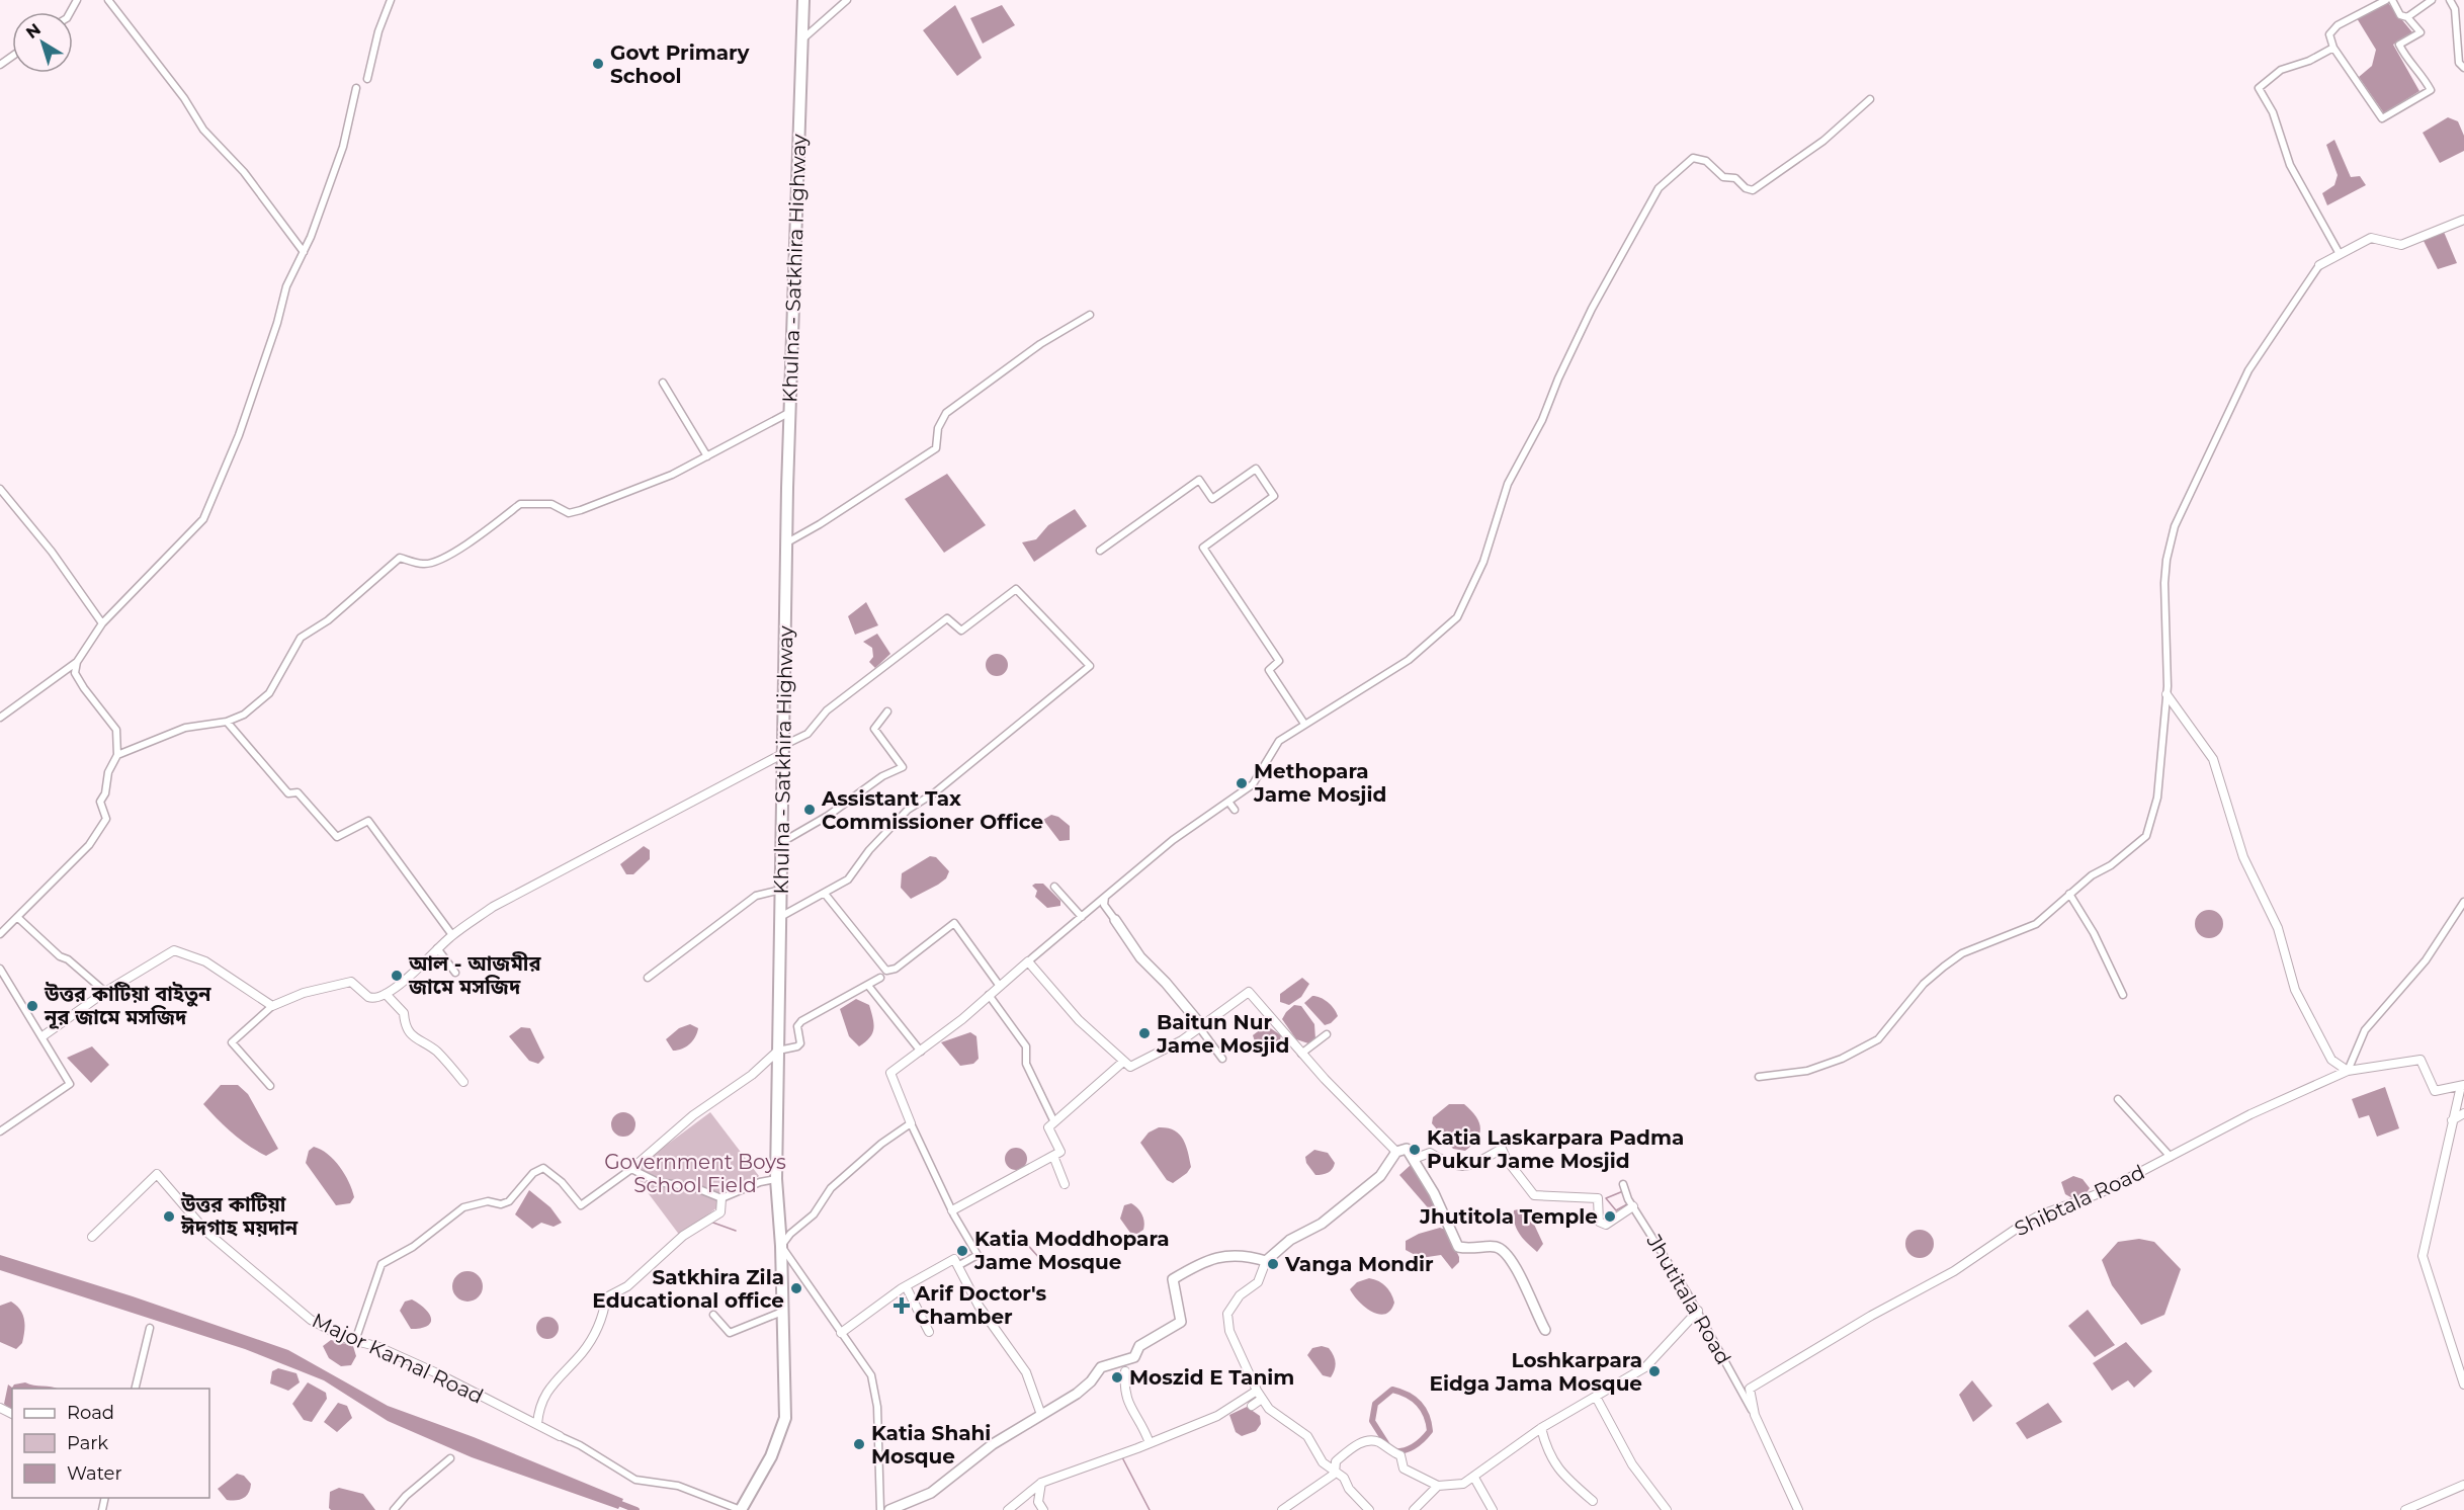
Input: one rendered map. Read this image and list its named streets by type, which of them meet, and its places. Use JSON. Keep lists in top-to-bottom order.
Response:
{
  "streets": {
    "highway": ["Khulna - Satkhira Highway"],
    "street": ["Shibtala Road", "Jhutitala Road", "Major Kamal Road"]
  },
  "crossings": [
    ["Shibtala Road", "Jhutitala Road"]
  ],
  "parks": ["Government Boys School Field"],
  "places": {
    "other": [
      "Govt Primary School",
      "Methopara Jame Mosjid",
      "Assistant Tax Commissioner Office",
      "আল - আজমীর জামে মসজিদ",
      "উত্তর কাটিয়া বাইতুন নূর জামে মসজিদ",
      "Baitun Nur Jame Mosjid",
      "Katia Laskarpara Padma Pukur Jame Mosjid",
      "উত্তর কাটিয়া ঈদগাহ ময়দান",
      "Jhutitola Temple",
      "Katia Moddhopara Jame Mosque",
      "Vanga Mondir",
      "Satkhira Zila Educational office",
      "Loshkarpara Eidga Jama Mosque",
      "Moszid E Tanim",
      "Katia Shahi Mosque"
    ],
    "health": ["Arif Doctor's Chamber"]
  },
  "legend": ["Road", "Park", "Water"],
  "north": "top left"
}
